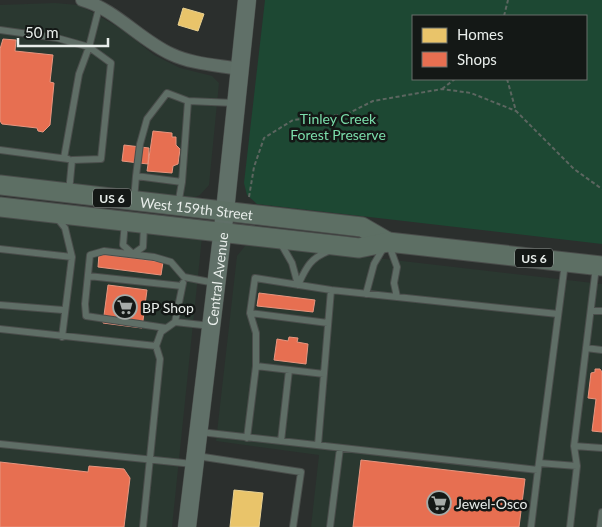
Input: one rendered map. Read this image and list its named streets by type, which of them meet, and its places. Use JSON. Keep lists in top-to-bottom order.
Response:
{
  "streets": {
    "main road": ["US 6", "West 159th Street"],
    "street": ["Central Avenue"]
  },
  "crossings": [
    ["West 159th Street", "Central Avenue"]
  ],
  "parks": ["Tinley Creek Forest Preserve"],
  "places": {
    "supermarket": ["BP Shop", "Jewel-Osco"]
  },
  "legend": ["Homes", "Shops"],
  "scale_bar": "50 m"
}
